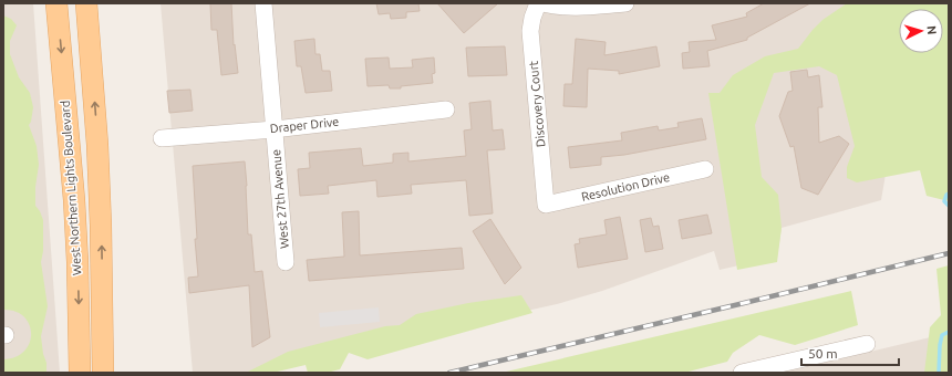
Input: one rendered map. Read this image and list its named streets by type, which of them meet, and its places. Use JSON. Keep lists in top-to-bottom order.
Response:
{
  "streets": {
    "main road": ["West Northern Lights Boulevard"],
    "street": [
      "Discovery Court",
      "Draper Drive",
      "Resolution Drive",
      "West 27th Avenue"
    ]
  },
  "crossings": [
    ["Discovery Court", "Resolution Drive"],
    ["Draper Drive", "West 27th Avenue"]
  ],
  "scale_bar": "50 m",
  "north": "right"
}
